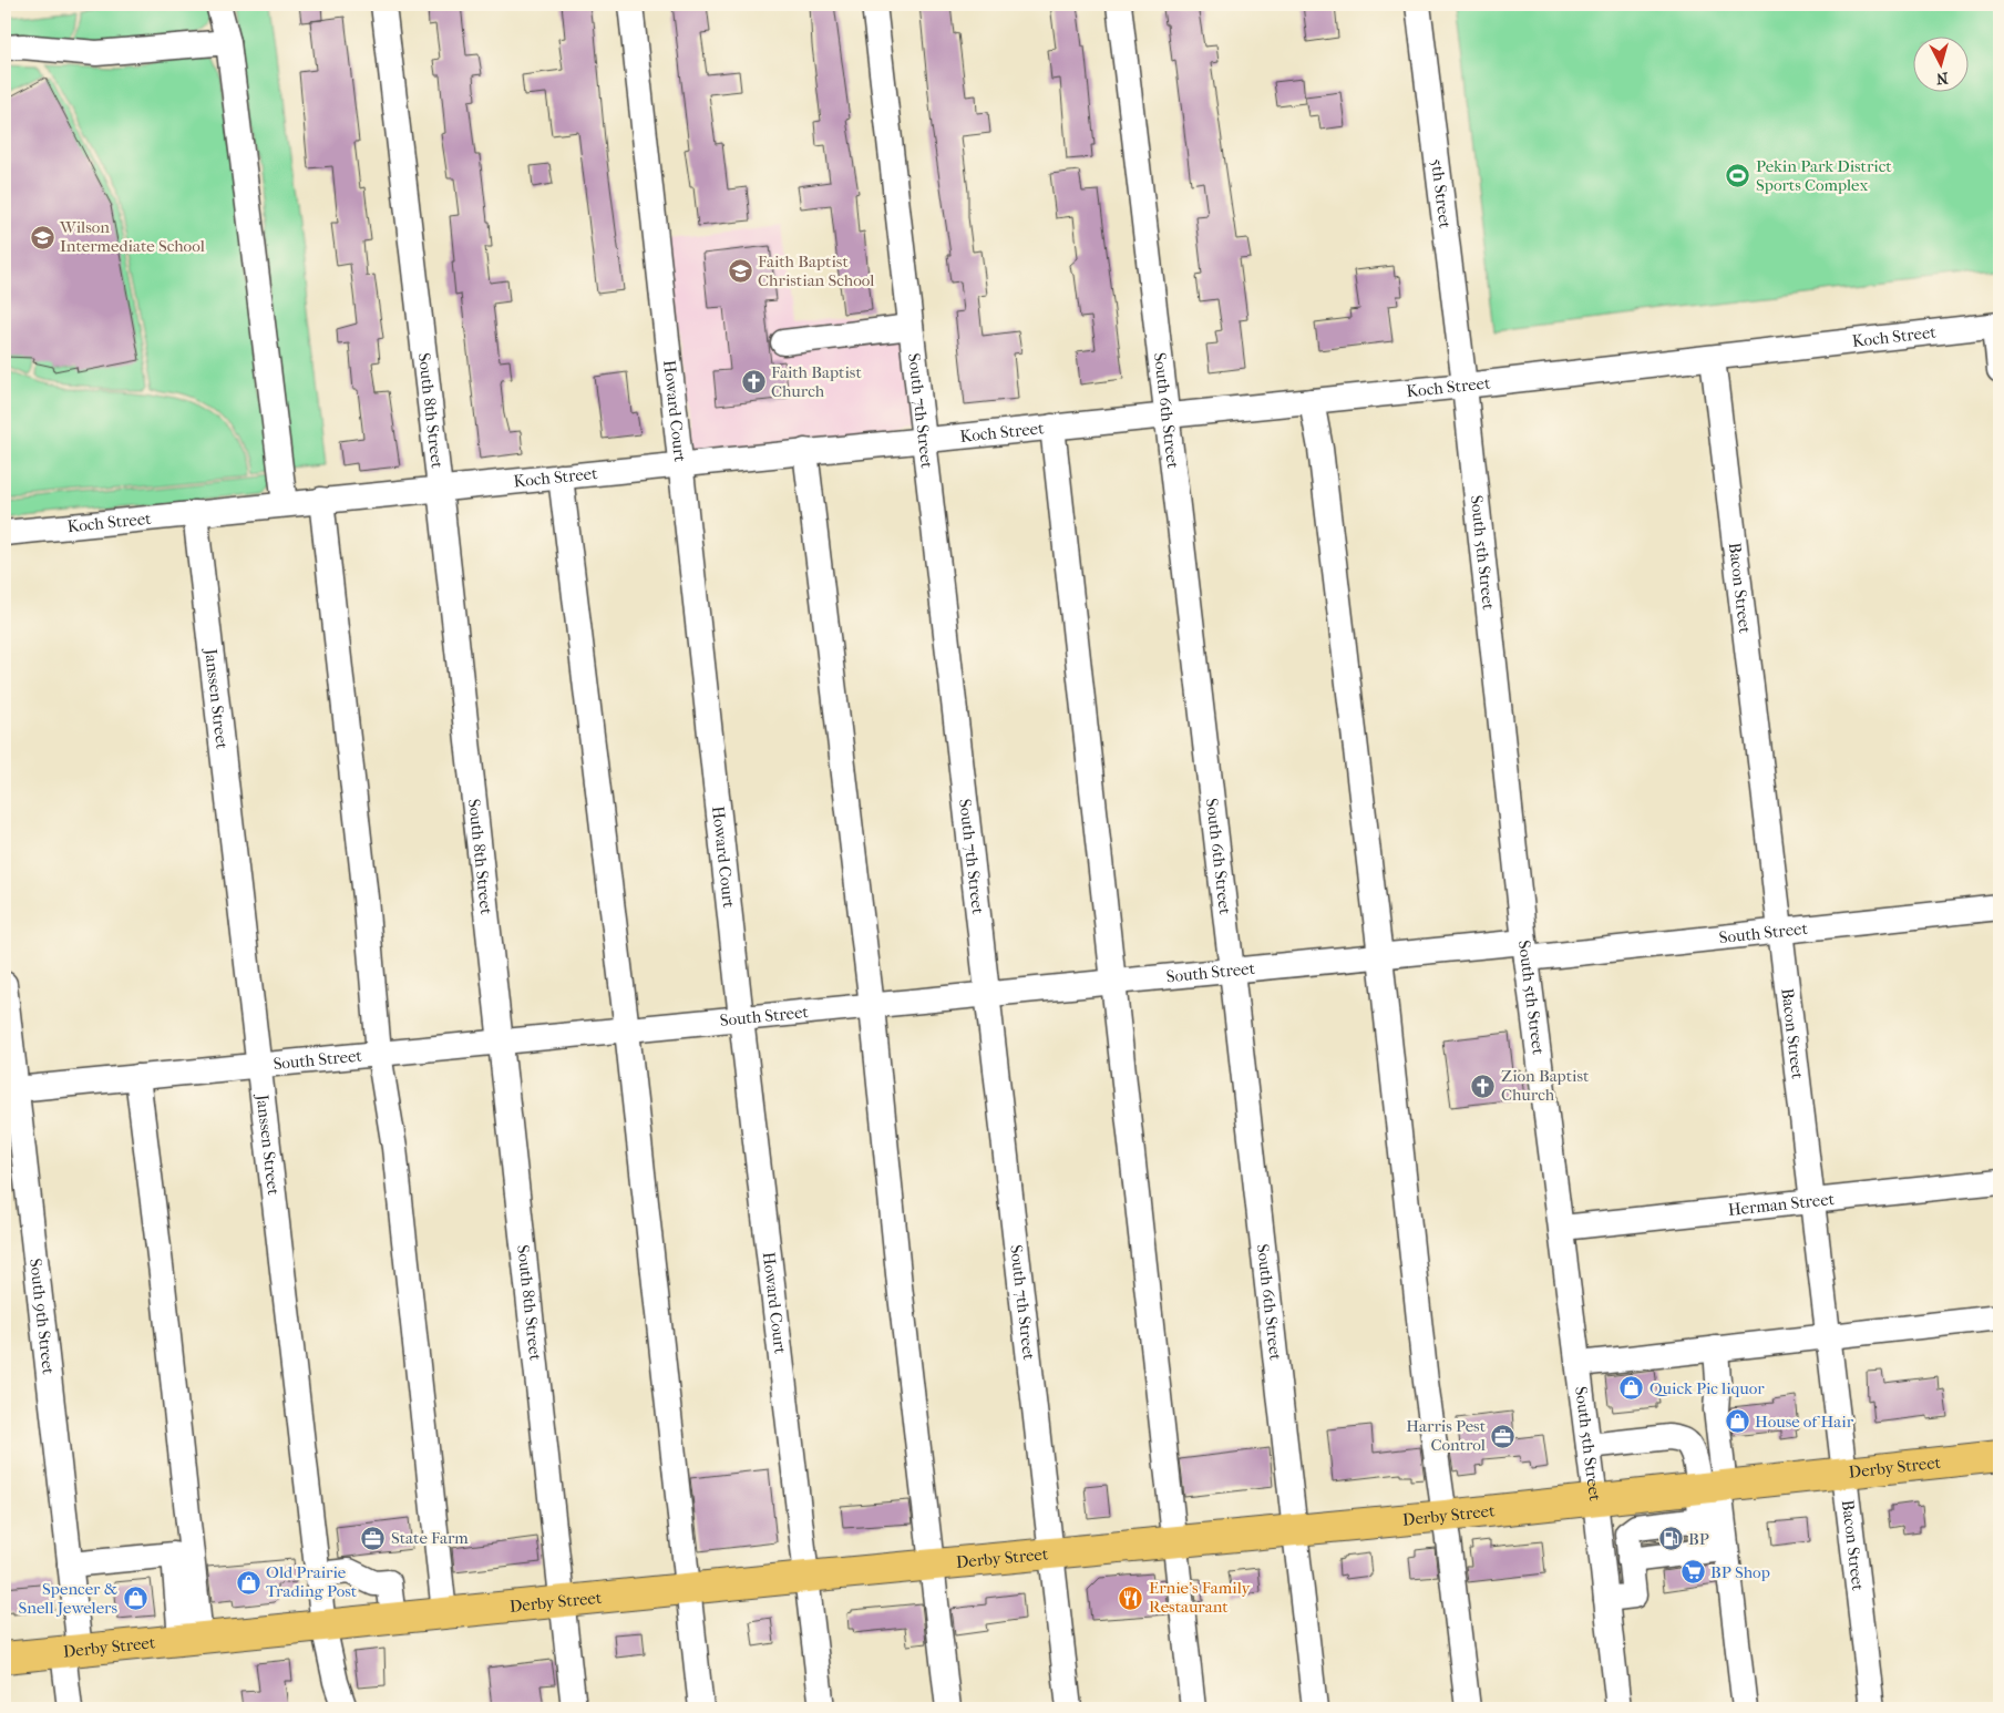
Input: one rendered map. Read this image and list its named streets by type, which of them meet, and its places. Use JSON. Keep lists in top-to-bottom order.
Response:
{
  "streets": {
    "main road": ["Derby Street"],
    "street": [
      "5th Street",
      "Koch Street",
      "South 8th Street",
      "Howard Court",
      "South 7th Street",
      "South 6th Street",
      "South 5th Street",
      "Bacon Street",
      "Janssen Street",
      "South Street",
      "Herman Street",
      "South 9th Street"
    ]
  },
  "crossings": [
    ["5th Street", "Koch Street"],
    ["5th Street", "South 5th Street"],
    ["Koch Street", "South 8th Street"],
    ["Koch Street", "Howard Court"],
    ["Koch Street", "South 7th Street"],
    ["Koch Street", "South 6th Street"],
    ["Koch Street", "South 5th Street"],
    ["Koch Street", "Bacon Street"],
    ["Koch Street", "Janssen Street"],
    ["South 8th Street", "South Street"],
    ["South 8th Street", "Derby Street"],
    ["Howard Court", "South Street"],
    ["Howard Court", "Derby Street"],
    ["South 7th Street", "South Street"],
    ["South 7th Street", "Derby Street"],
    ["South 6th Street", "South Street"],
    ["South 6th Street", "Derby Street"],
    ["South 5th Street", "South Street"],
    ["South 5th Street", "Herman Street"],
    ["South 5th Street", "Derby Street"],
    ["Bacon Street", "South Street"],
    ["Bacon Street", "Herman Street"],
    ["Bacon Street", "Derby Street"],
    ["Janssen Street", "South Street"],
    ["Janssen Street", "Derby Street"],
    ["South Street", "South 9th Street"],
    ["South 9th Street", "Derby Street"]
  ],
  "places": {
    "sports": ["Pekin Park District Sports Complex"],
    "school or university": ["Wilson Intermediate School", "Faith Baptist Christian School"],
    "church": ["Faith Baptist Church", "Zion Baptist Church"],
    "shop": [
      "Quick Pic liquor",
      "House of Hair",
      "Old Prairie Trading Post",
      "Spencer & Snell Jewelers"
    ],
    "office": ["Harris Pest Control", "State Farm"],
    "fuel station": ["BP"],
    "supermarket": ["BP Shop"],
    "restaurant": ["Ernie's Family Restaurant"]
  },
  "north": "bottom"
}
